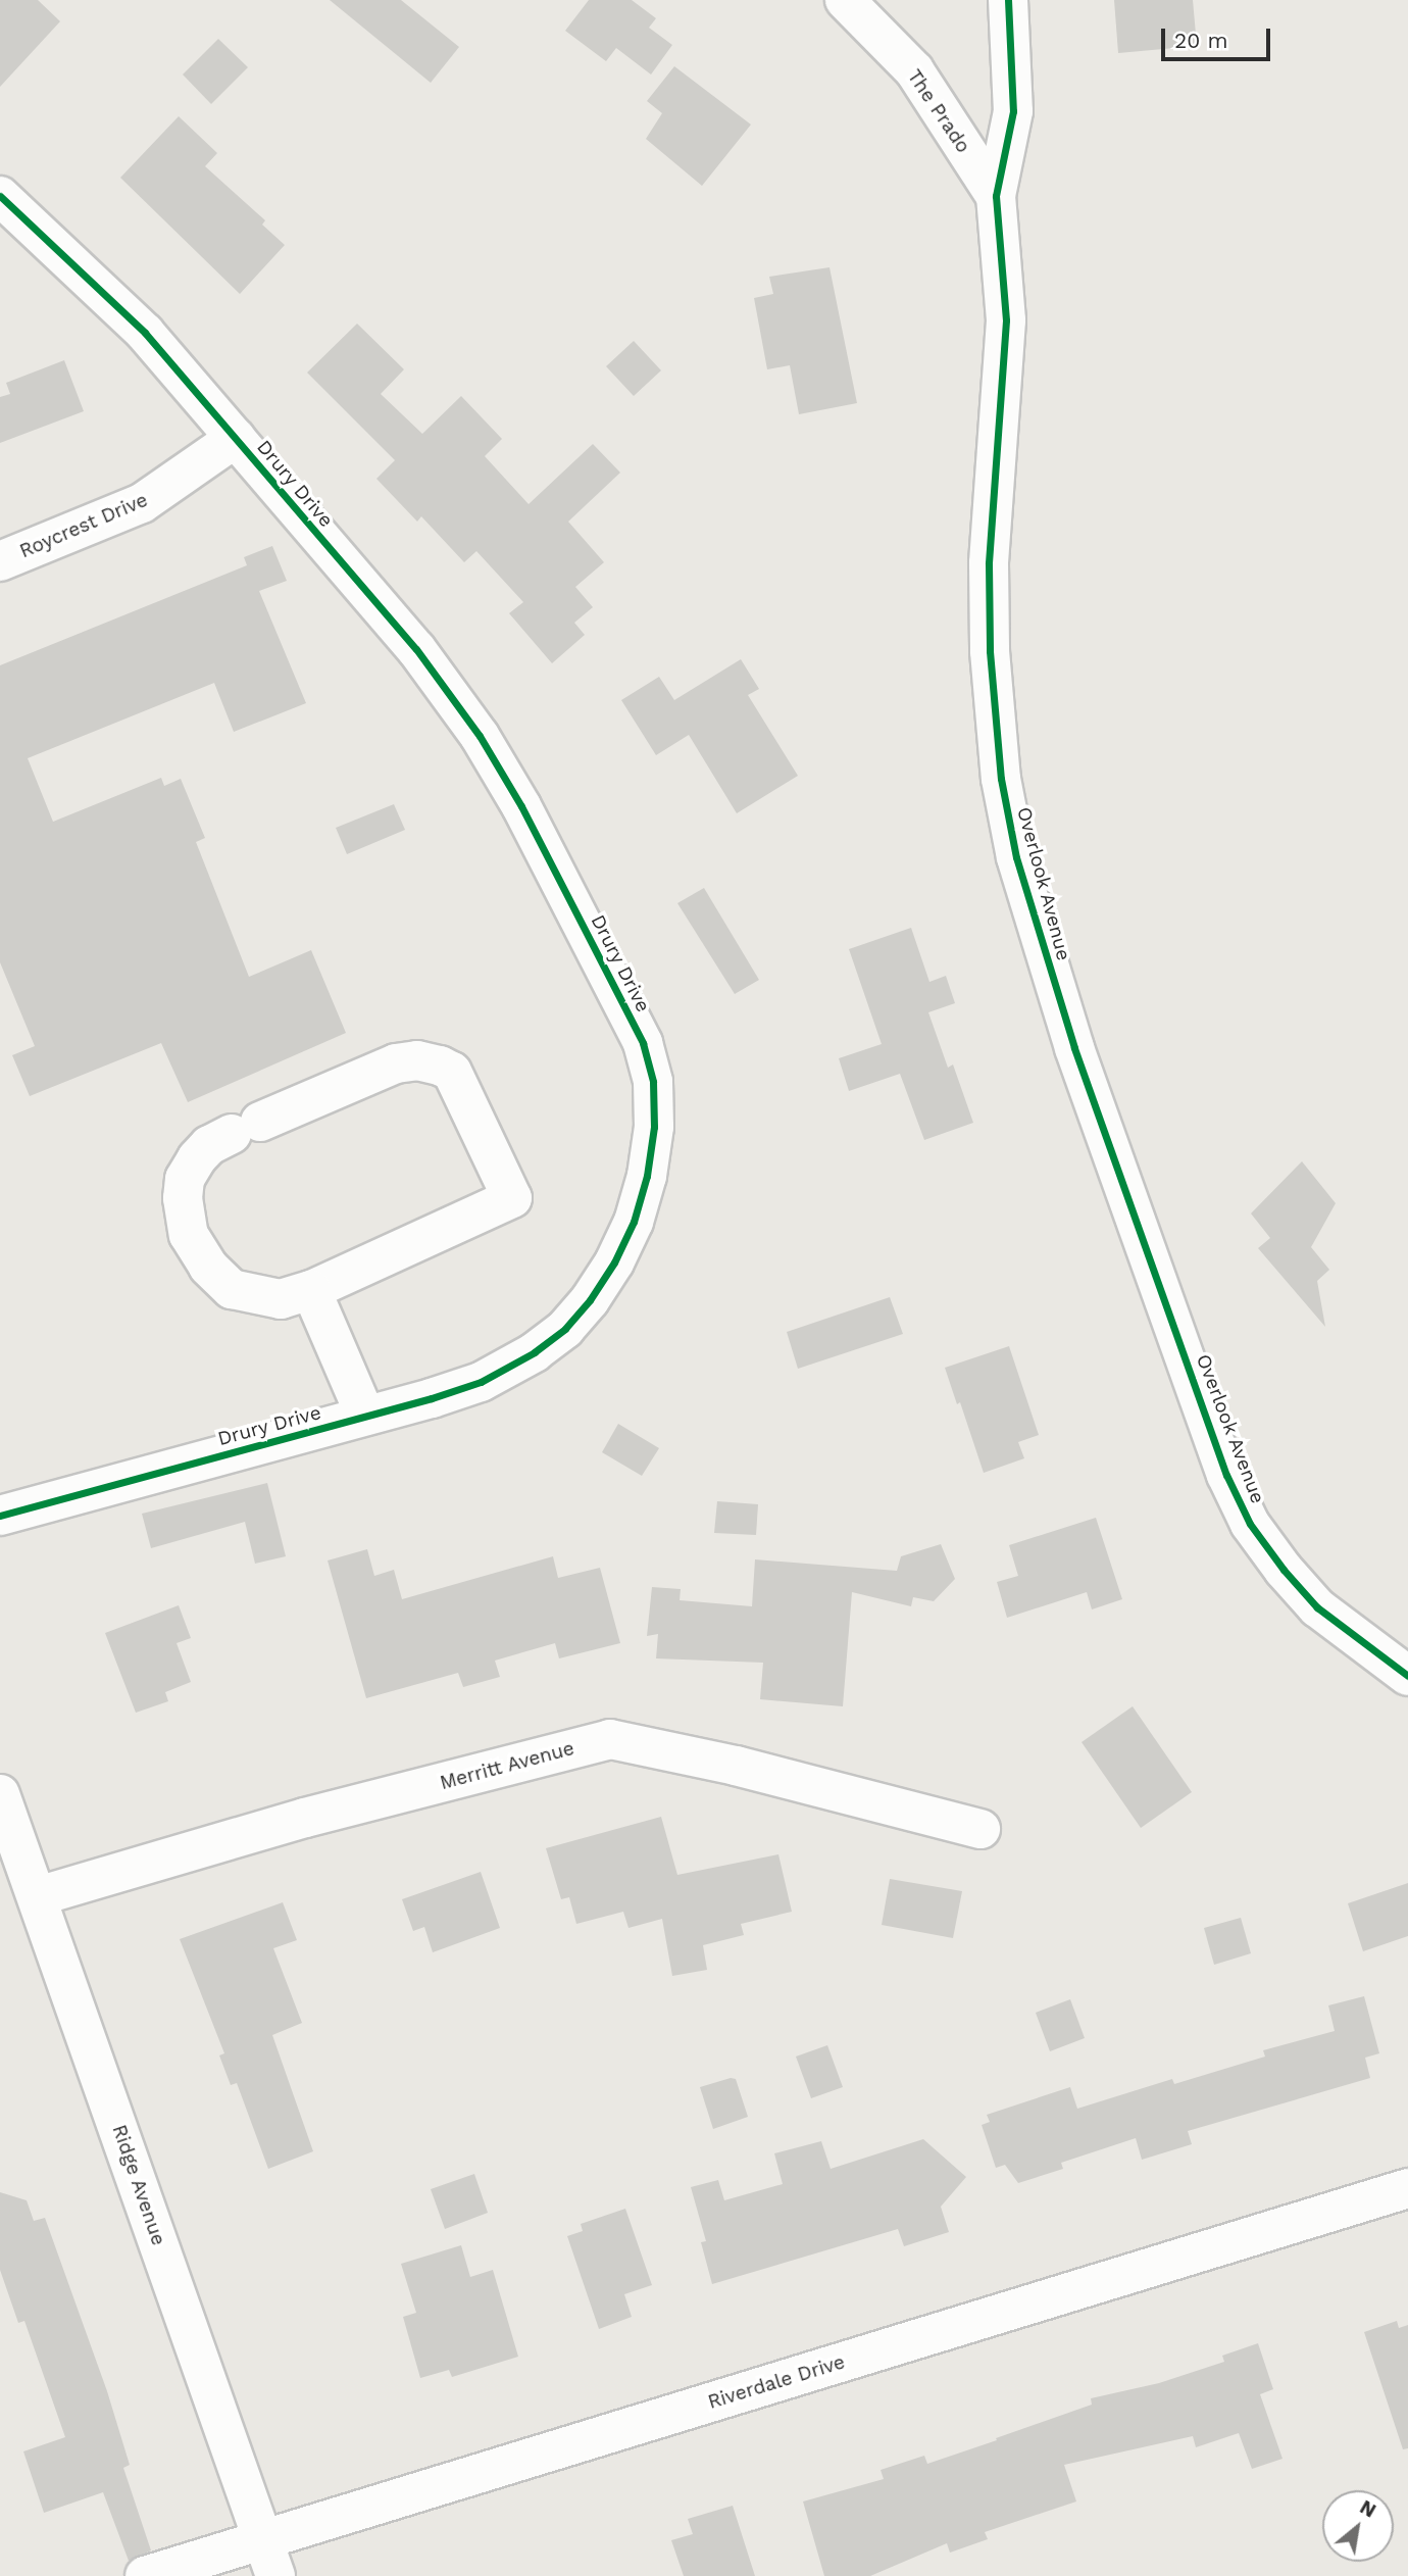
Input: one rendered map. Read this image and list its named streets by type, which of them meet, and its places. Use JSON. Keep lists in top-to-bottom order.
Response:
{
  "streets": {
    "street": [
      "The Prado",
      "Drury Drive",
      "Roycrest Drive",
      "Overlook Avenue",
      "Merritt Avenue",
      "Ridge Avenue",
      "Riverdale Drive"
    ]
  },
  "crossings": [
    ["The Prado", "Overlook Avenue"],
    ["Drury Drive", "Roycrest Drive"],
    ["Merritt Avenue", "Ridge Avenue"],
    ["Ridge Avenue", "Riverdale Drive"]
  ],
  "scale_bar": "20 m",
  "north": "top right"
}
